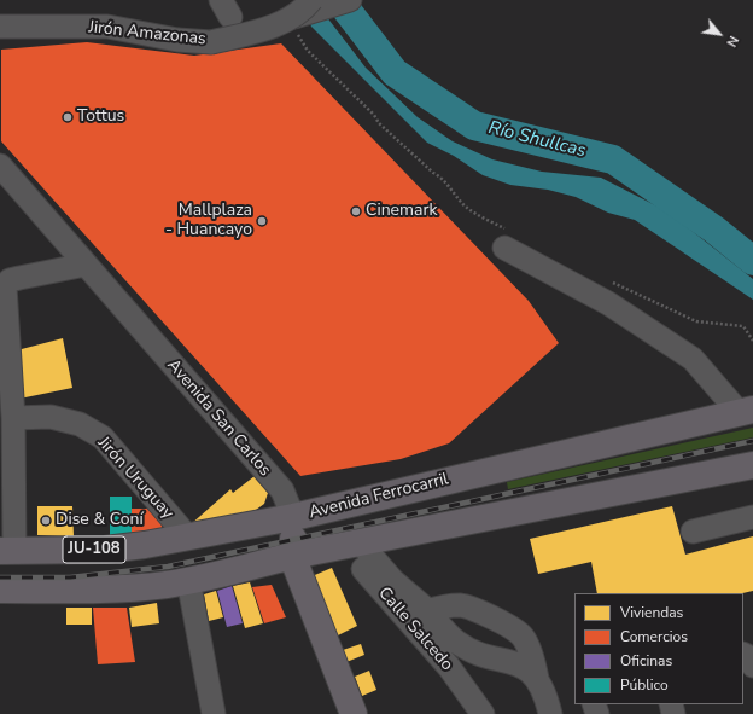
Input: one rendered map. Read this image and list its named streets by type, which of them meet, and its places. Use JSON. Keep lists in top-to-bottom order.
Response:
{
  "streets": {
    "main road": ["Avenida San Carlos", "Avenida Ferrocarril", "JU-108"],
    "street": ["Jirón Amazonas", "Jirón Uruguay", "Calle Salcedo"]
  },
  "crossings": [
    ["Avenida San Carlos", "Avenida Ferrocarril"],
    ["Jirón Uruguay", "Avenida Ferrocarril"]
  ],
  "water": ["Río Shullcas"],
  "places": [
    "Tottus",
    "Cinemark",
    "Mallplaza - Huancayo",
    "Dise & Coní"
  ],
  "legend": [
    "Viviendas",
    "Comercios",
    "Oficinas",
    "Público"
  ],
  "north": "bottom right"
}
